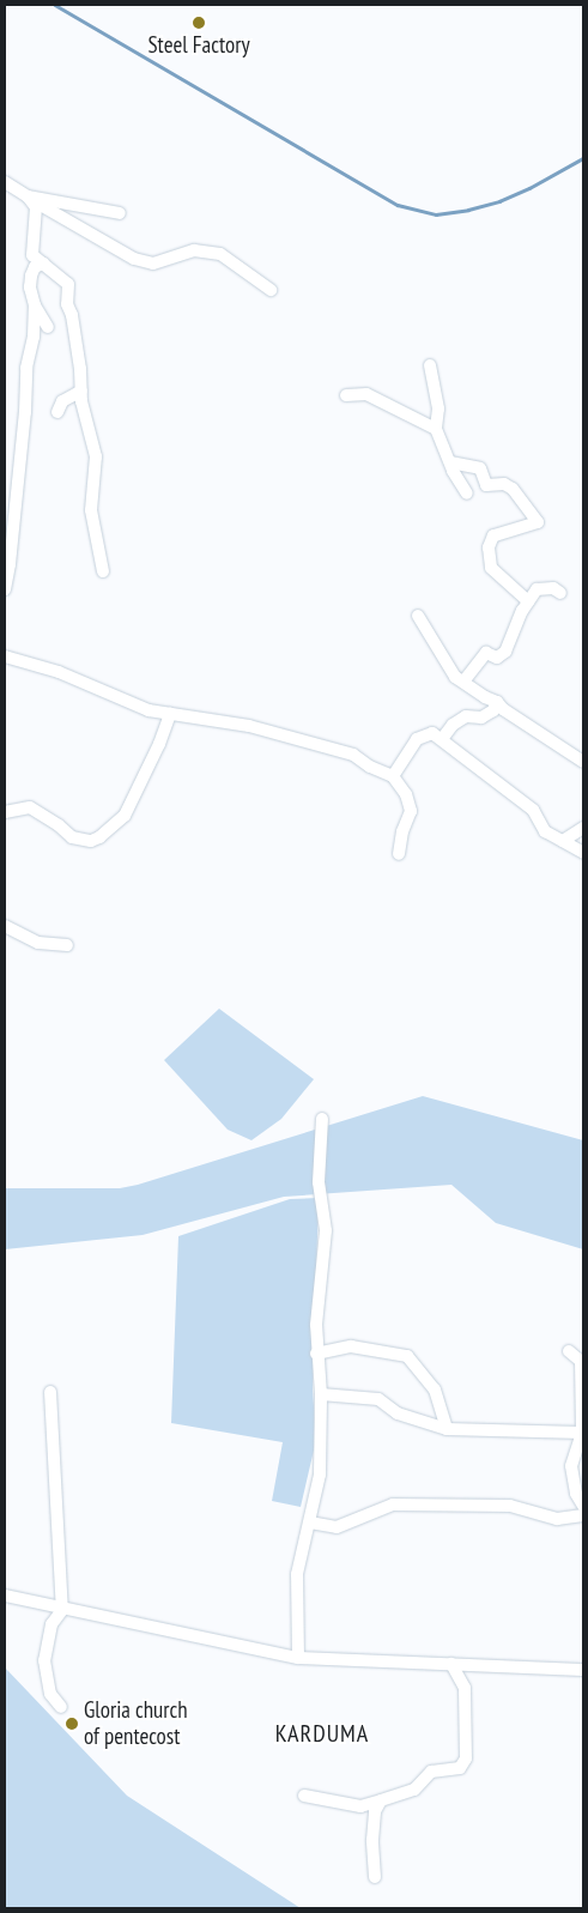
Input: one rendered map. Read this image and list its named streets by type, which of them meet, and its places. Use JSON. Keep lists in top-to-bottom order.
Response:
{
  "districts": ["KARDUMA"],
  "places": ["Steel Factory", "Gloria church of pentecost"]
}
